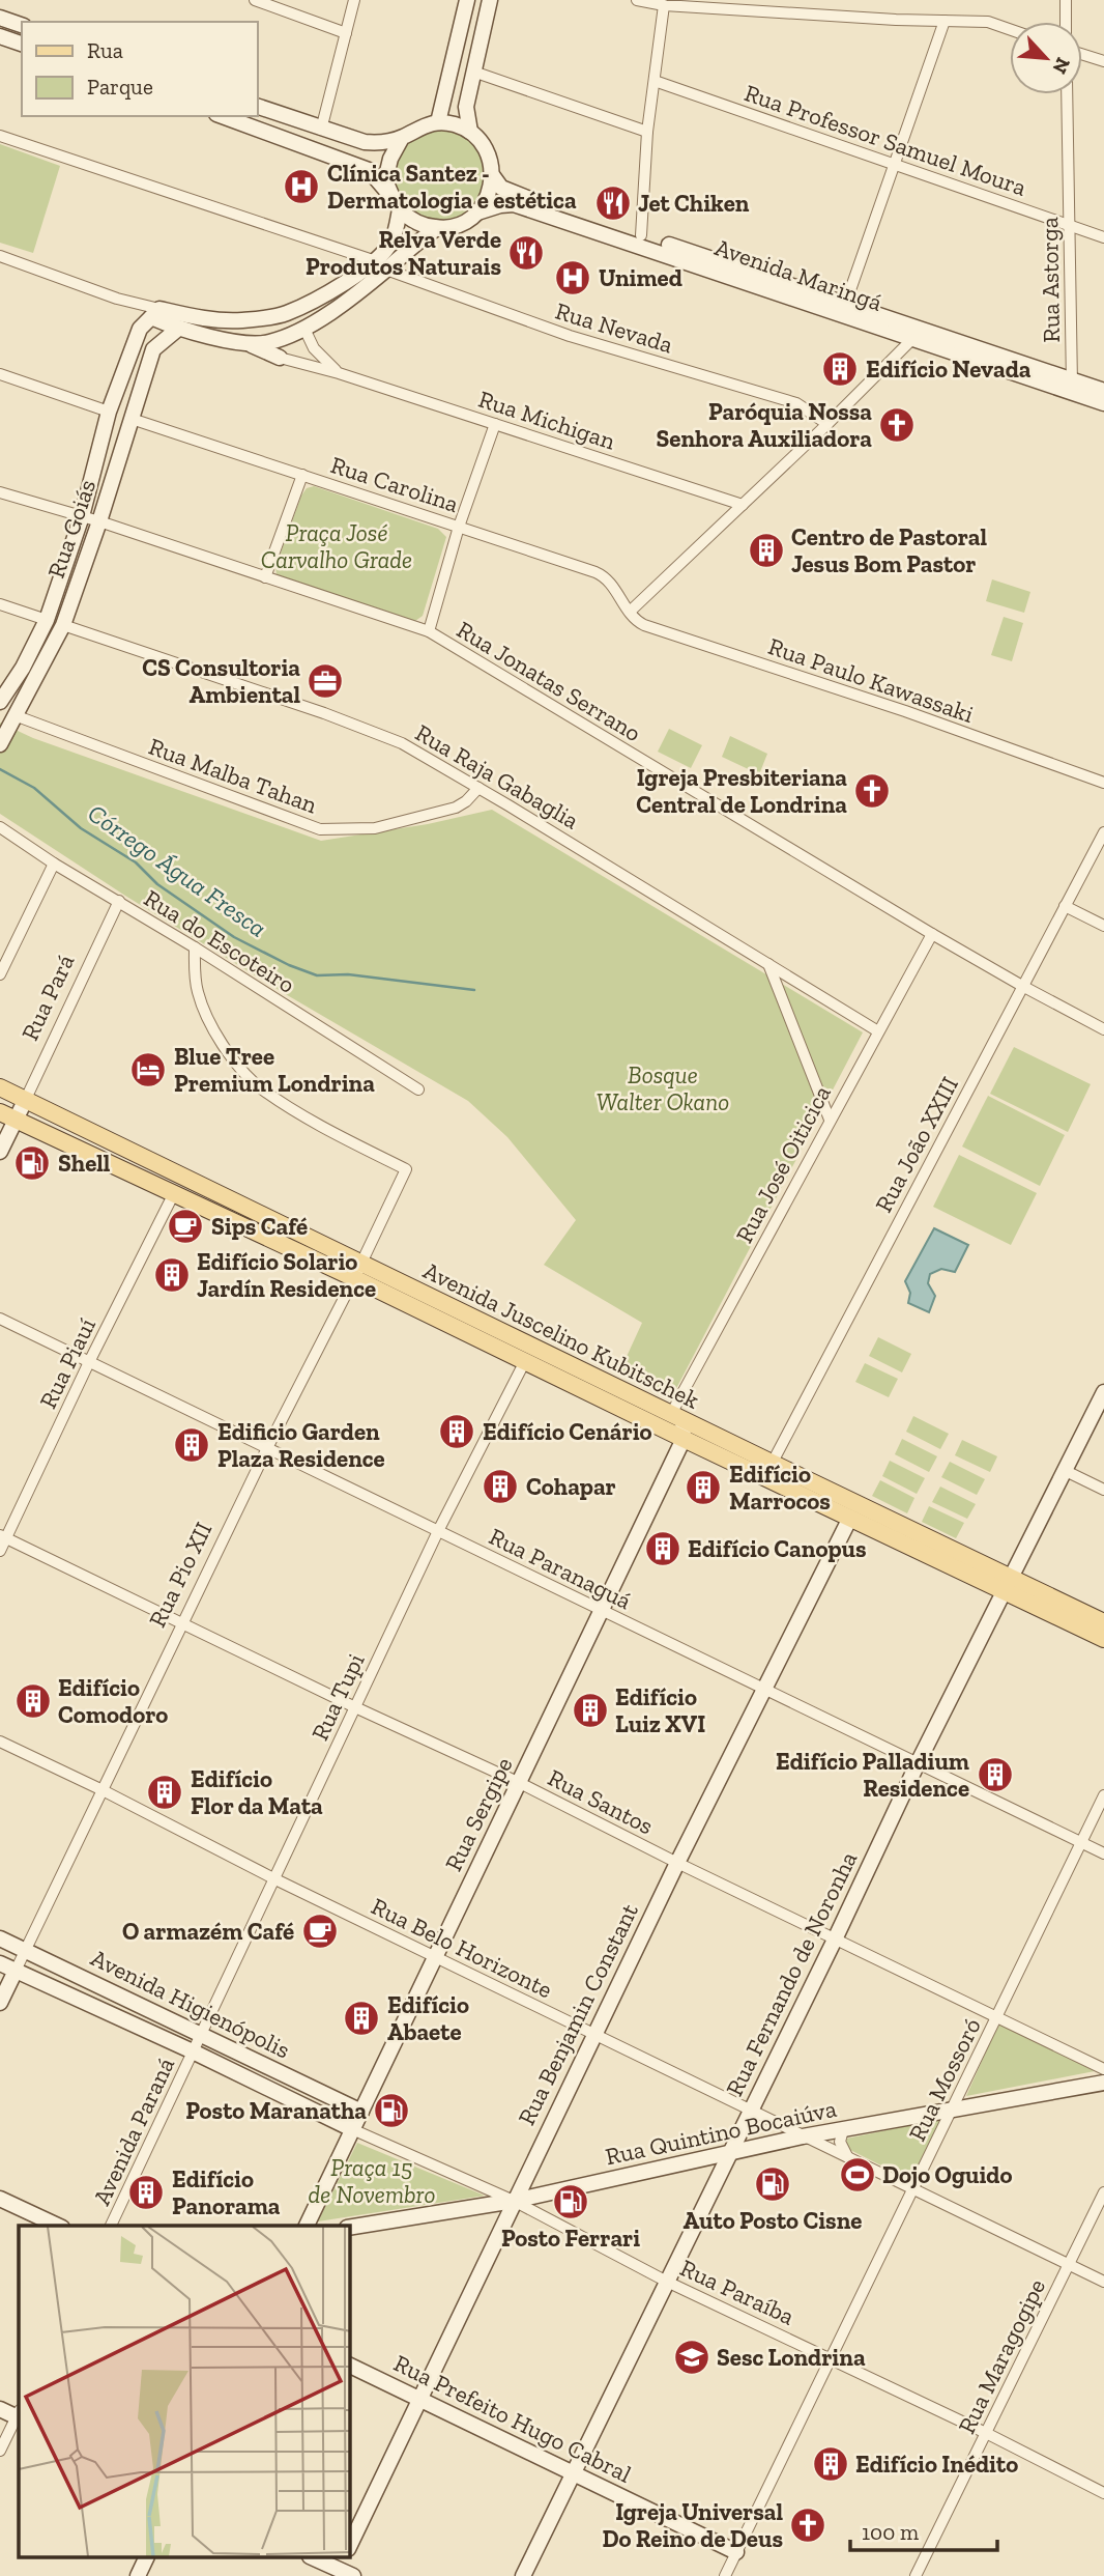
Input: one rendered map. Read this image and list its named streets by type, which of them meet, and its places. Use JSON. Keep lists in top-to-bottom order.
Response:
{
  "streets": {
    "main road": [
      "Avenida Maringá",
      "Rua Goiás",
      "Rua Pará",
      "Avenida Juscelino Kubitschek",
      "Rua Pio XII",
      "Rua Sergipe",
      "Rua Fernando de Noronha",
      "Avenida Higienópolis",
      "Rua Benjamin Constant",
      "Rua Quintino Bocaiúva",
      "Rua Prefeito Hugo Cabral"
    ],
    "street": [
      "Rua Professor Samuel Moura",
      "Rua Astorga",
      "Rua Nevada",
      "Rua Michigan",
      "Rua Carolina",
      "Rua Paulo Kawassaki",
      "Rua Jonatas Serrano",
      "Rua Malba Tahan",
      "Rua Raja Gabaglia",
      "Rua do Escoteiro",
      "Rua João XXIII",
      "Rua José Oiticica",
      "Rua Piauí",
      "Rua Paranaguá",
      "Rua Tupi",
      "Rua Santos",
      "Rua Belo Horizonte",
      "Rua Mossoró",
      "Avenida Paraná",
      "Rua Paraíba",
      "Rua Maragogipe"
    ]
  },
  "crossings": [
    ["Rua Professor Samuel Moura", "Rua Astorga"],
    ["Avenida Maringá", "Rua Astorga"],
    ["Rua Carolina", "Rua Goiás"],
    ["Rua Carolina", "Rua Paulo Kawassaki"],
    ["Rua Goiás", "Rua Jonatas Serrano"],
    ["Rua Goiás", "Rua Malba Tahan"],
    ["Rua Goiás", "Rua Raja Gabaglia"],
    ["Rua Jonatas Serrano", "Rua João XXIII"],
    ["Rua Jonatas Serrano", "Rua José Oiticica"],
    ["Rua Malba Tahan", "Rua Raja Gabaglia"],
    ["Rua Raja Gabaglia", "Rua José Oiticica"],
    ["Rua do Escoteiro", "Rua Pará"],
    ["Rua do Escoteiro", "Rua Pio XII"],
    ["Rua Pará", "Avenida Juscelino Kubitschek"],
    ["Rua João XXIII", "Avenida Juscelino Kubitschek"],
    ["Rua José Oiticica", "Avenida Juscelino Kubitschek"],
    ["Rua José Oiticica", "Rua Sergipe"],
    ["Avenida Juscelino Kubitschek", "Rua Piauí"],
    ["Avenida Juscelino Kubitschek", "Rua Pio XII"],
    ["Avenida Juscelino Kubitschek", "Rua Tupi"],
    ["Avenida Juscelino Kubitschek", "Rua Sergipe"],
    ["Avenida Juscelino Kubitschek", "Rua Fernando de Noronha"],
    ["Avenida Juscelino Kubitschek", "Rua Benjamin Constant"],
    ["Rua Piauí", "Rua Paranaguá"],
    ["Rua Piauí", "Rua Santos"],
    ["Rua Paranaguá", "Rua Pio XII"],
    ["Rua Paranaguá", "Rua Tupi"],
    ["Rua Paranaguá", "Rua Sergipe"],
    ["Rua Paranaguá", "Rua Fernando de Noronha"],
    ["Rua Paranaguá", "Rua Benjamin Constant"],
    ["Rua Paranaguá", "Rua Mossoró"],
    ["Rua Pio XII", "Rua Santos"],
    ["Rua Pio XII", "Rua Belo Horizonte"],
    ["Rua Pio XII", "Avenida Higienópolis"],
    ["Rua Tupi", "Rua Santos"],
    ["Rua Tupi", "Rua Belo Horizonte"],
    ["Rua Tupi", "Avenida Higienópolis"],
    ["Rua Tupi", "Avenida Paraná"],
    ["Rua Santos", "Rua Sergipe"],
    ["Rua Santos", "Rua Fernando de Noronha"],
    ["Rua Santos", "Rua Benjamin Constant"],
    ["Rua Santos", "Rua Mossoró"],
    ["Rua Sergipe", "Rua Belo Horizonte"],
    ["Rua Sergipe", "Avenida Higienópolis"],
    ["Rua Sergipe", "Rua Paraíba"],
    ["Rua Belo Horizonte", "Rua Fernando de Noronha"],
    ["Rua Belo Horizonte", "Rua Benjamin Constant"],
    ["Rua Belo Horizonte", "Rua Mossoró"],
    ["Rua Belo Horizonte", "Rua Quintino Bocaiúva"],
    ["Rua Belo Horizonte", "Rua Maragogipe"],
    ["Rua Fernando de Noronha", "Rua Quintino Bocaiúva"],
    ["Rua Fernando de Noronha", "Rua Paraíba"],
    ["Rua Fernando de Noronha", "Rua Prefeito Hugo Cabral"],
    ["Avenida Higienópolis", "Avenida Paraná"],
    ["Avenida Higienópolis", "Rua Paraíba"],
    ["Rua Benjamin Constant", "Rua Quintino Bocaiúva"],
    ["Rua Benjamin Constant", "Rua Paraíba"],
    ["Rua Benjamin Constant", "Rua Prefeito Hugo Cabral"],
    ["Rua Mossoró", "Rua Quintino Bocaiúva"],
    ["Rua Mossoró", "Rua Paraíba"],
    ["Rua Mossoró", "Rua Prefeito Hugo Cabral"],
    ["Rua Quintino Bocaiúva", "Rua Paraíba"],
    ["Rua Paraíba", "Rua Maragogipe"]
  ],
  "water": ["Córrego Água Fresca"],
  "parks": ["Praça José Carvalho Grade", "Bosque Walter Okano", "Praça 15 de Novembro"],
  "places": {
    "hospital": ["Clínica Santez - Dermatologia e estética", "Unimed"],
    "restaurant": ["Jet Chiken", "Relva Verde Produtos Naturais"],
    "building": [
      "Edifício Nevada",
      "Centro de Pastoral Jesus Bom Pastor",
      "Edifício Solario Jardín Residence",
      "Edifício Cenário",
      "Edificio Garden Plaza Residence",
      "Cohapar",
      "Edifício Marrocos",
      "Edifício Canopus",
      "Edifício Comodoro",
      "Edifício Luiz XVI",
      "Edifício Palladium Residence",
      "Edifício Flor da Mata",
      "Edifício Abaete",
      "Edifício Panorama",
      "Edifício Inédito"
    ],
    "church": ["Paróquia Nossa Senhora Auxiliadora", "Igreja Presbiteriana Central de Londrina", "Igreja Universal Do Reino de Deus"],
    "office": ["CS Consultoria Ambiental"],
    "hotel": ["Blue Tree Premium Londrina"],
    "fuel station": [
      "Shell",
      "Posto Maranatha",
      "Auto Posto Cisne",
      "Posto Ferrari"
    ],
    "cafe": ["Sips Café", "O armazém Café"],
    "sports": ["Dojo Oguido"],
    "school or university": ["Sesc Londrina"]
  },
  "legend": ["Rua", "Parque"],
  "scale_bar": "100 m",
  "north": "bottom right"
}
